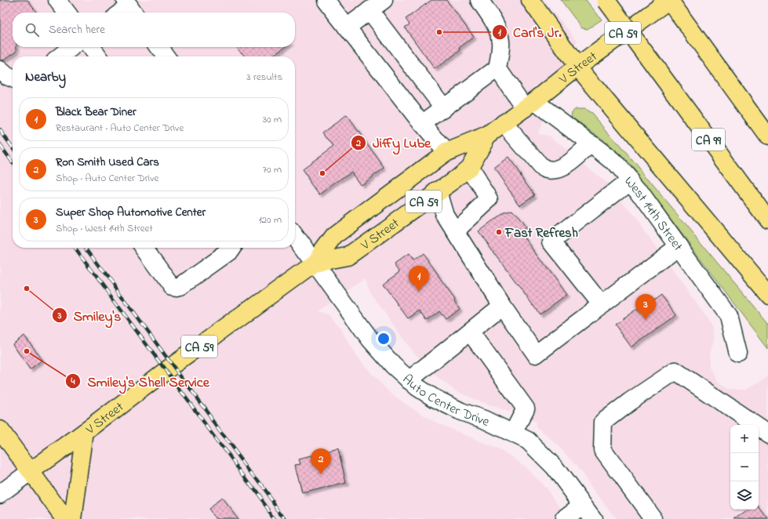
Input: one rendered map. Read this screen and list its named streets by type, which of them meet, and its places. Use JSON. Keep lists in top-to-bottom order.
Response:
{
  "streets": {
    "main road": ["CA 59", "V Street", "CA 99"],
    "street": ["West 14th Street", "Auto Center Drive"]
  },
  "crossings": [
    ["V Street", "West 14th Street"],
    ["V Street", "Auto Center Drive"]
  ],
  "places": [
    "Carl's Jr.",
    "Jiffy Lube",
    "Fast Refresh",
    "Smiley's",
    "Smiley's Shell Service"
  ],
  "page": {
    "search": "Search here",
    "heading": ["Nearby", "3 results"],
    "list": [
      {
        "mark": "1",
        "name": "Black Bear Diner",
        "note": "Restaurant · Auto Center Drive",
        "value": "30 m"
      },
      {
        "mark": "2",
        "name": "Ron Smith Used Cars",
        "note": "Shop · Auto Center Drive",
        "value": "70 m"
      },
      {
        "mark": "3",
        "name": "Super Shop Automotive Center",
        "note": "Shop · West 14th Street",
        "value": "120 m"
      }
    ],
    "pins": ["1", "3", "2"],
    "map_buttons": ["+", "−"]
  }
}
